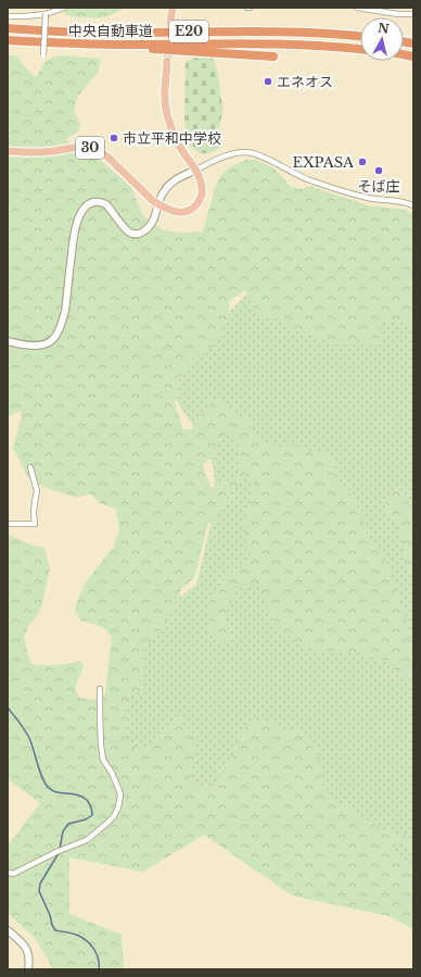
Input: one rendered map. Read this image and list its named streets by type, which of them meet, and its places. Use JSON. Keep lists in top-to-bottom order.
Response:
{
  "streets": {
    "highway": ["中央自動車道", "E20"],
    "main road": ["30"]
  },
  "places": [
    "エネオス",
    "市立平和中学校",
    "EXPASA",
    "そば庄"
  ],
  "north": "top"
}
